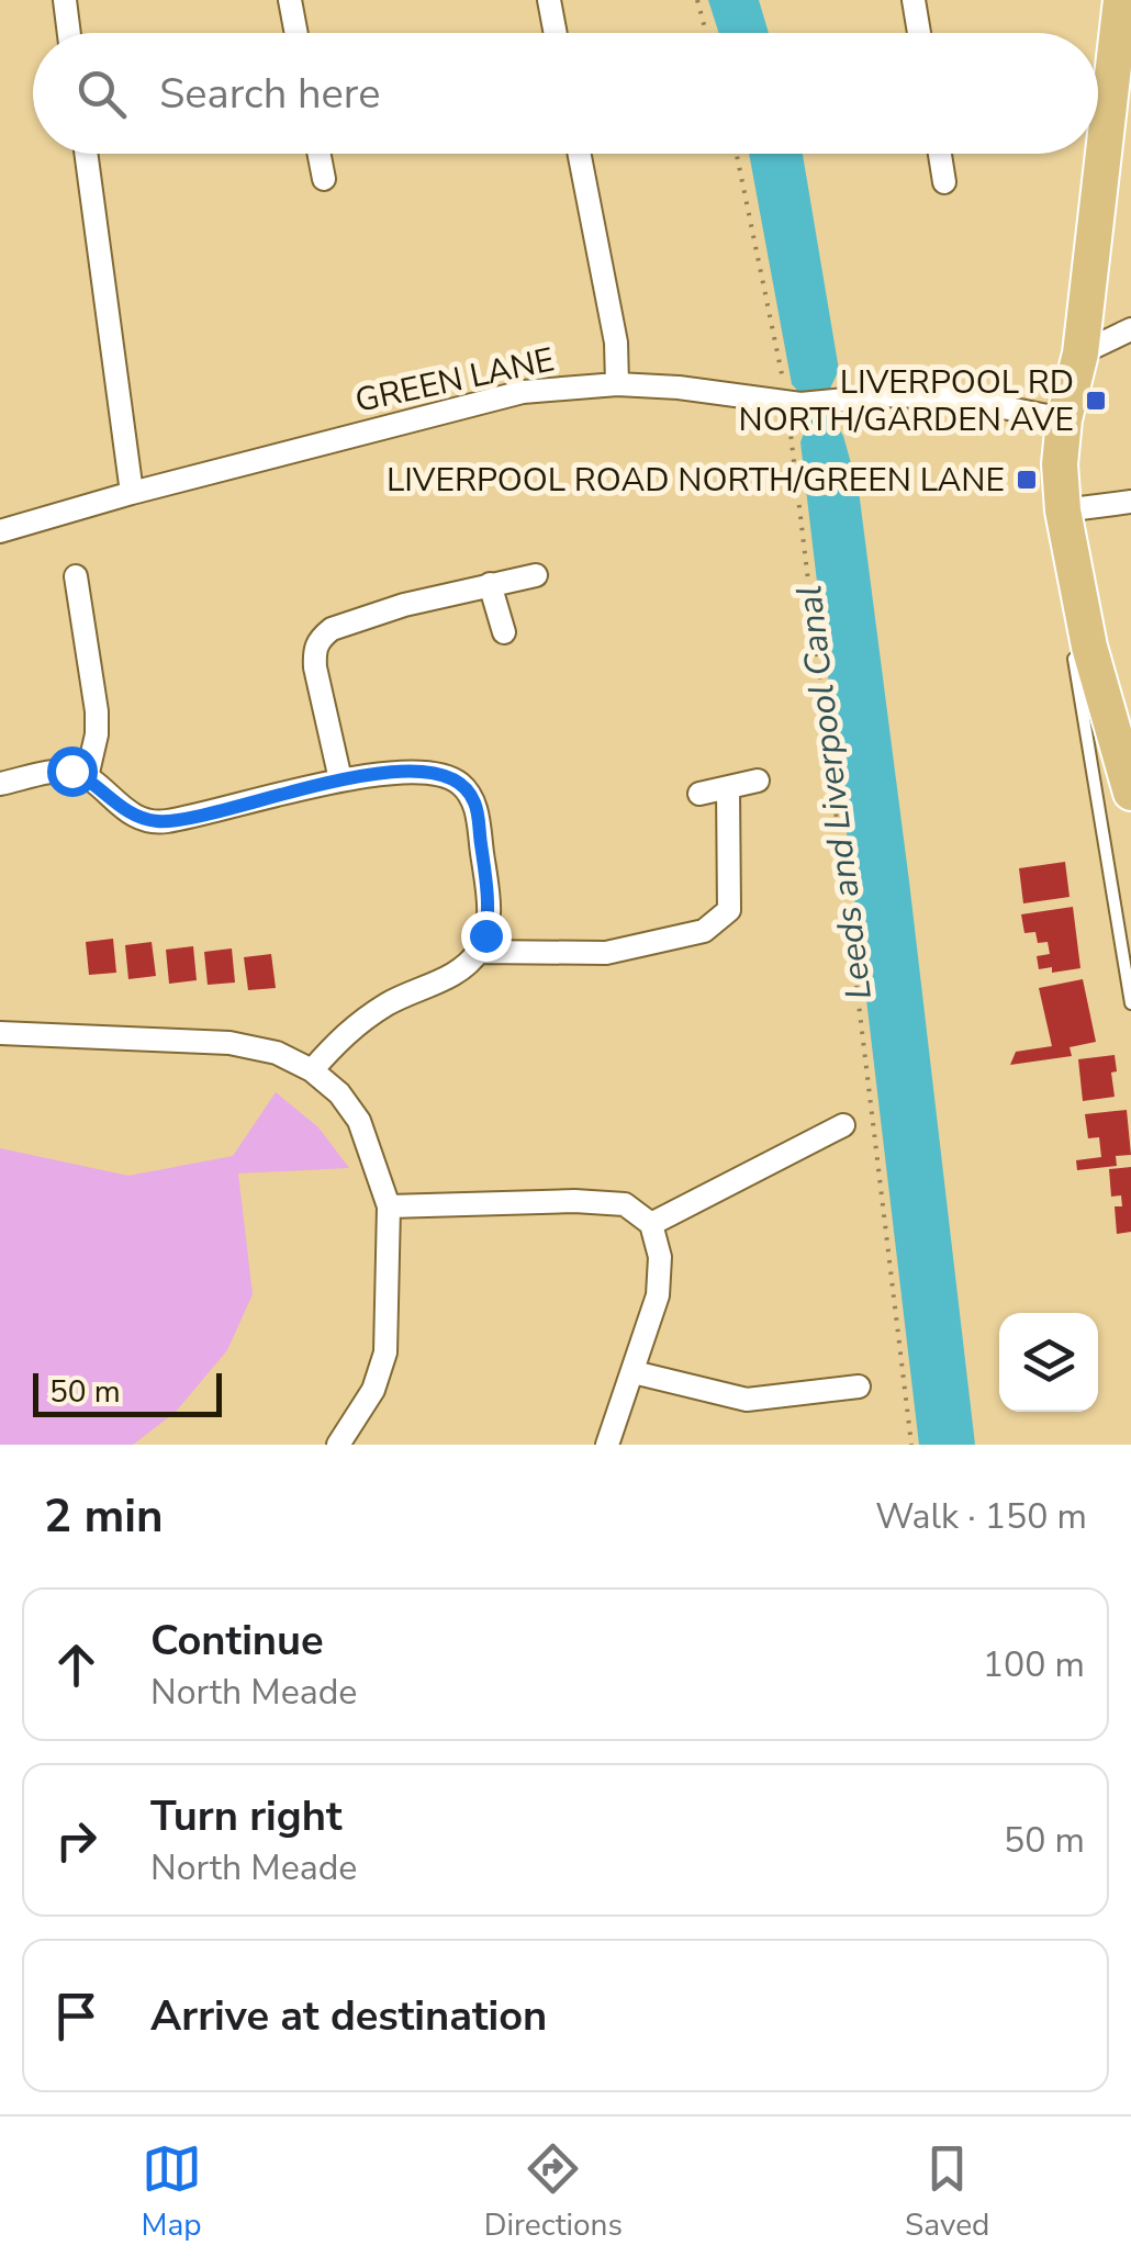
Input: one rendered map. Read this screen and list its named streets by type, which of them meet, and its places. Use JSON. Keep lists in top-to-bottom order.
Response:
{
  "streets": {
    "street": ["GREEN LANE"]
  },
  "water": ["Leeds and Liverpool Canal"],
  "places": {
    "transit": ["LIVERPOOL RD NORTH/GARDEN AVE", "LIVERPOOL ROAD NORTH/GREEN LANE"]
  },
  "scale_bar": "50 m",
  "page": {
    "search": "Search here",
    "scale": "50 m",
    "heading": ["2 min", "Walk · 150 m"],
    "list": [
      ["Continue", "North Meade", "100 m"],
      ["Turn right", "North Meade", "50 m"],
      "Arrive at destination"
    ],
    "nav": ["Map", "Directions", "Saved"]
  }
}
